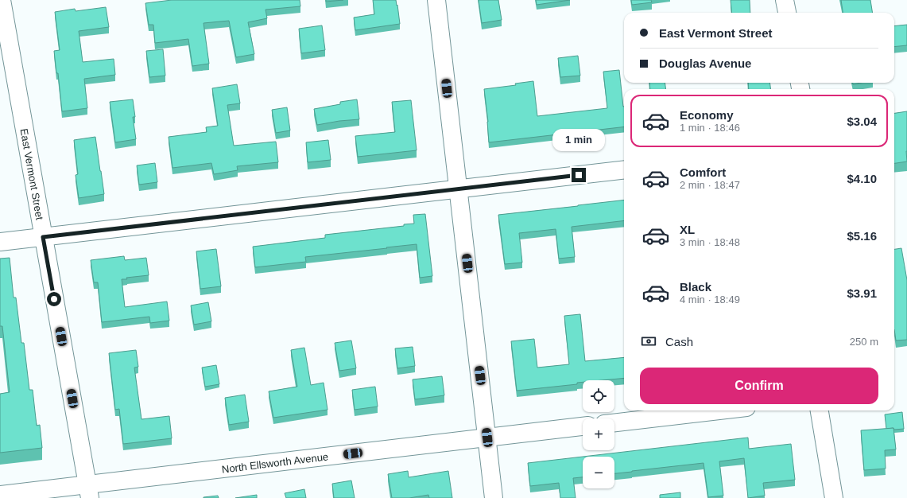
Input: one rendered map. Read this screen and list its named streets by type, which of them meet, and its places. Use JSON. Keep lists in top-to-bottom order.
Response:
{
  "streets": {
    "street": ["East Vermont Street", "North Ellsworth Avenue"]
  },
  "crossings": [
    ["East Vermont Street", "North Ellsworth Avenue"]
  ],
  "page": {
    "banner": ["East Vermont Street", "Douglas Avenue"],
    "list": [
      {
        "name": "Economy",
        "note": "1 min · 18:46",
        "value": "$3.04"
      },
      {
        "name": "Comfort",
        "note": "2 min · 18:47",
        "value": "$4.10"
      },
      {
        "name": "XL",
        "note": "3 min · 18:48",
        "value": "$5.16"
      },
      {
        "name": "Black",
        "note": "4 min · 18:49",
        "value": "$3.91"
      }
    ],
    "bubble": "1 min",
    "pay": ["Cash", "250 m"],
    "buttons": "Confirm",
    "map_buttons": ["+", "−"]
  }
}
